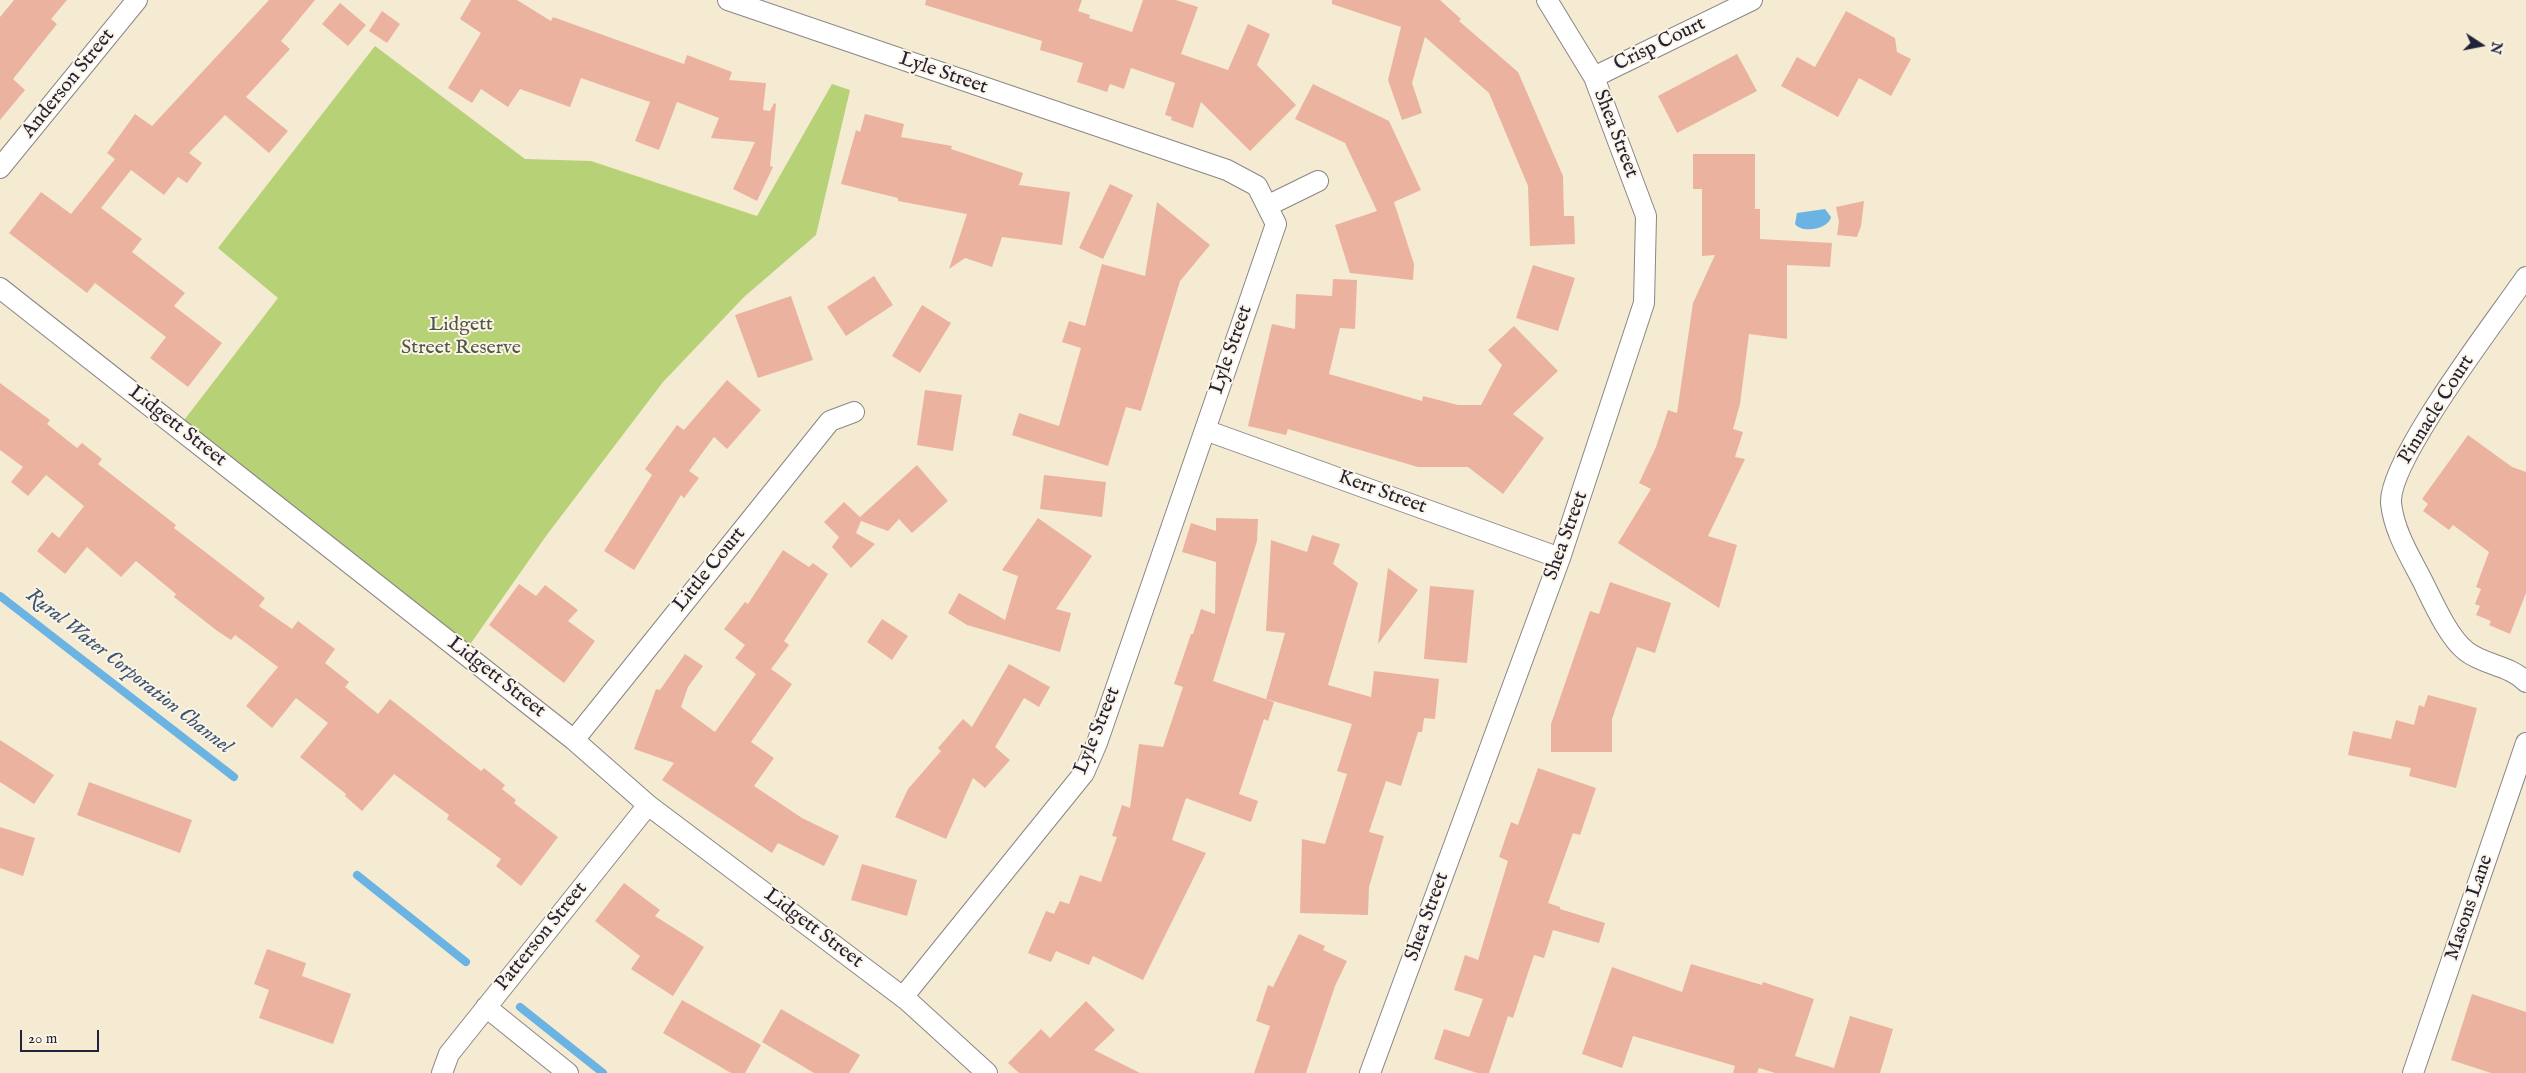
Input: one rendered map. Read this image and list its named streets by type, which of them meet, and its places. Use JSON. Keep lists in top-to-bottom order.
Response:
{
  "streets": {
    "street": [
      "Crisp Court",
      "Lyle Street",
      "Anderson Street",
      "Shea Street",
      "Pinnacle Court",
      "Lidgett Street",
      "Kerr Street",
      "Little Court",
      "Masons Lane",
      "Patterson Street"
    ]
  },
  "crossings": [
    ["Crisp Court", "Shea Street"],
    ["Lyle Street", "Lidgett Street"],
    ["Lyle Street", "Kerr Street"],
    ["Shea Street", "Kerr Street"],
    ["Lidgett Street", "Little Court"],
    ["Lidgett Street", "Patterson Street"]
  ],
  "water": ["Rural Water Corporation Channel"],
  "parks": ["Lidgett Street Reserve"],
  "scale_bar": "20 m",
  "north": "right"
}
